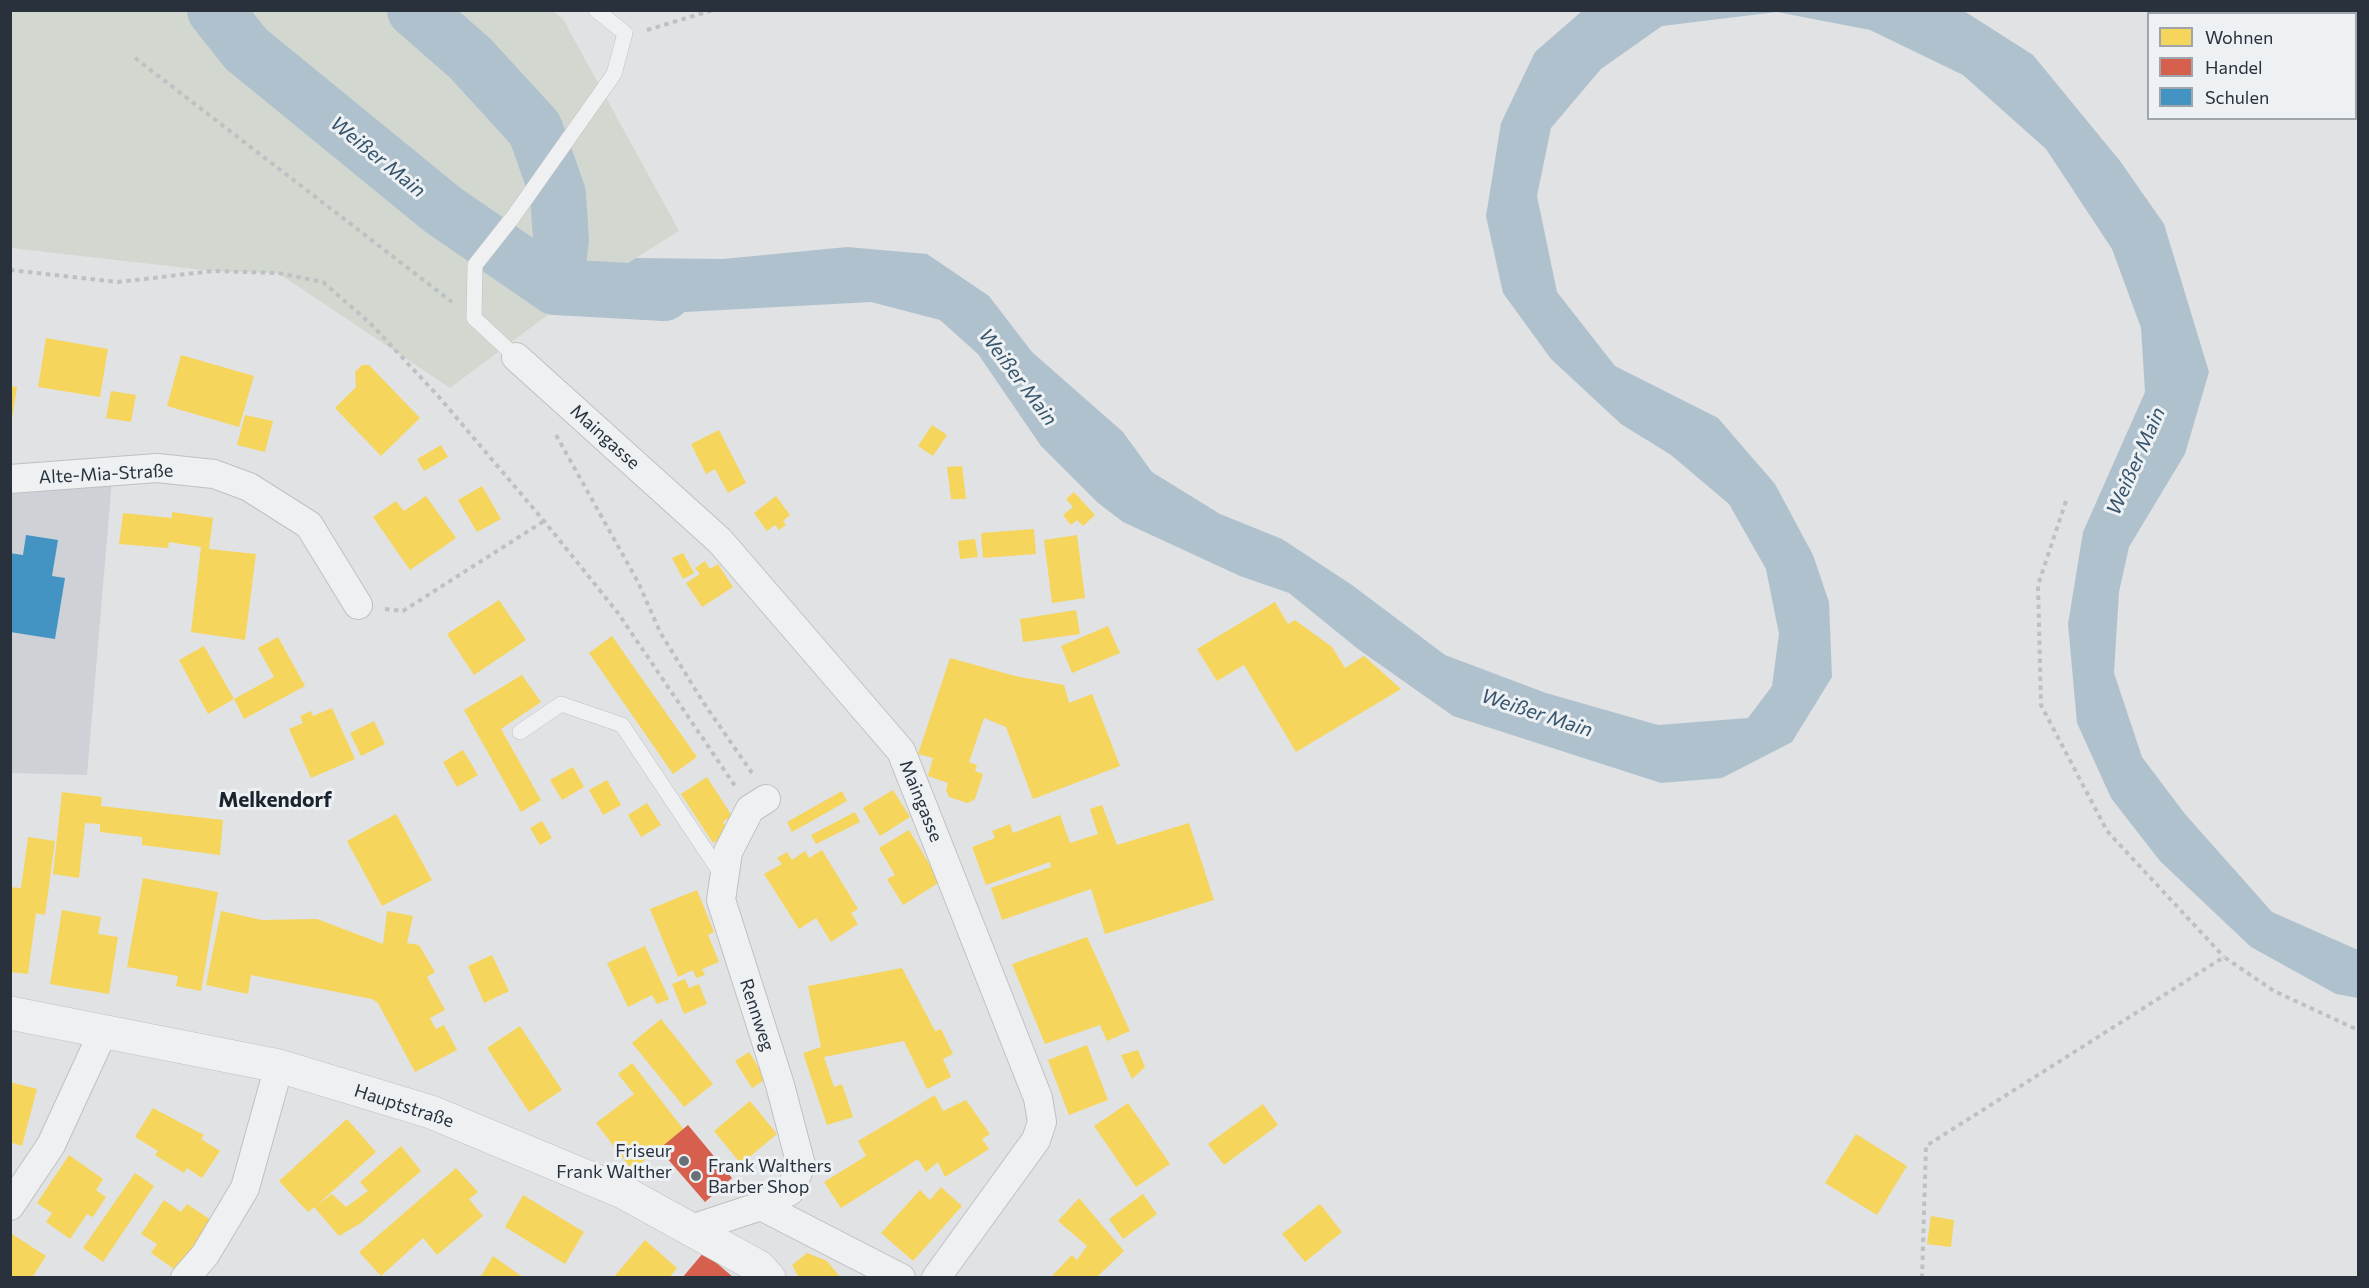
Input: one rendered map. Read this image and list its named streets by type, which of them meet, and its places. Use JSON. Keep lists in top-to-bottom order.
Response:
{
  "streets": {
    "street": [
      "Maingasse",
      "Alte-Mia-Straße",
      "Rennweg",
      "Hauptstraße"
    ]
  },
  "crossings": [
    ["Rennweg", "Hauptstraße"]
  ],
  "districts": ["Melkendorf"],
  "water": ["Weißer Main"],
  "places": ["Friseur Frank Walther", "Frank Walthers Barber Shop"],
  "legend": ["Wohnen", "Handel", "Schulen"]
}
